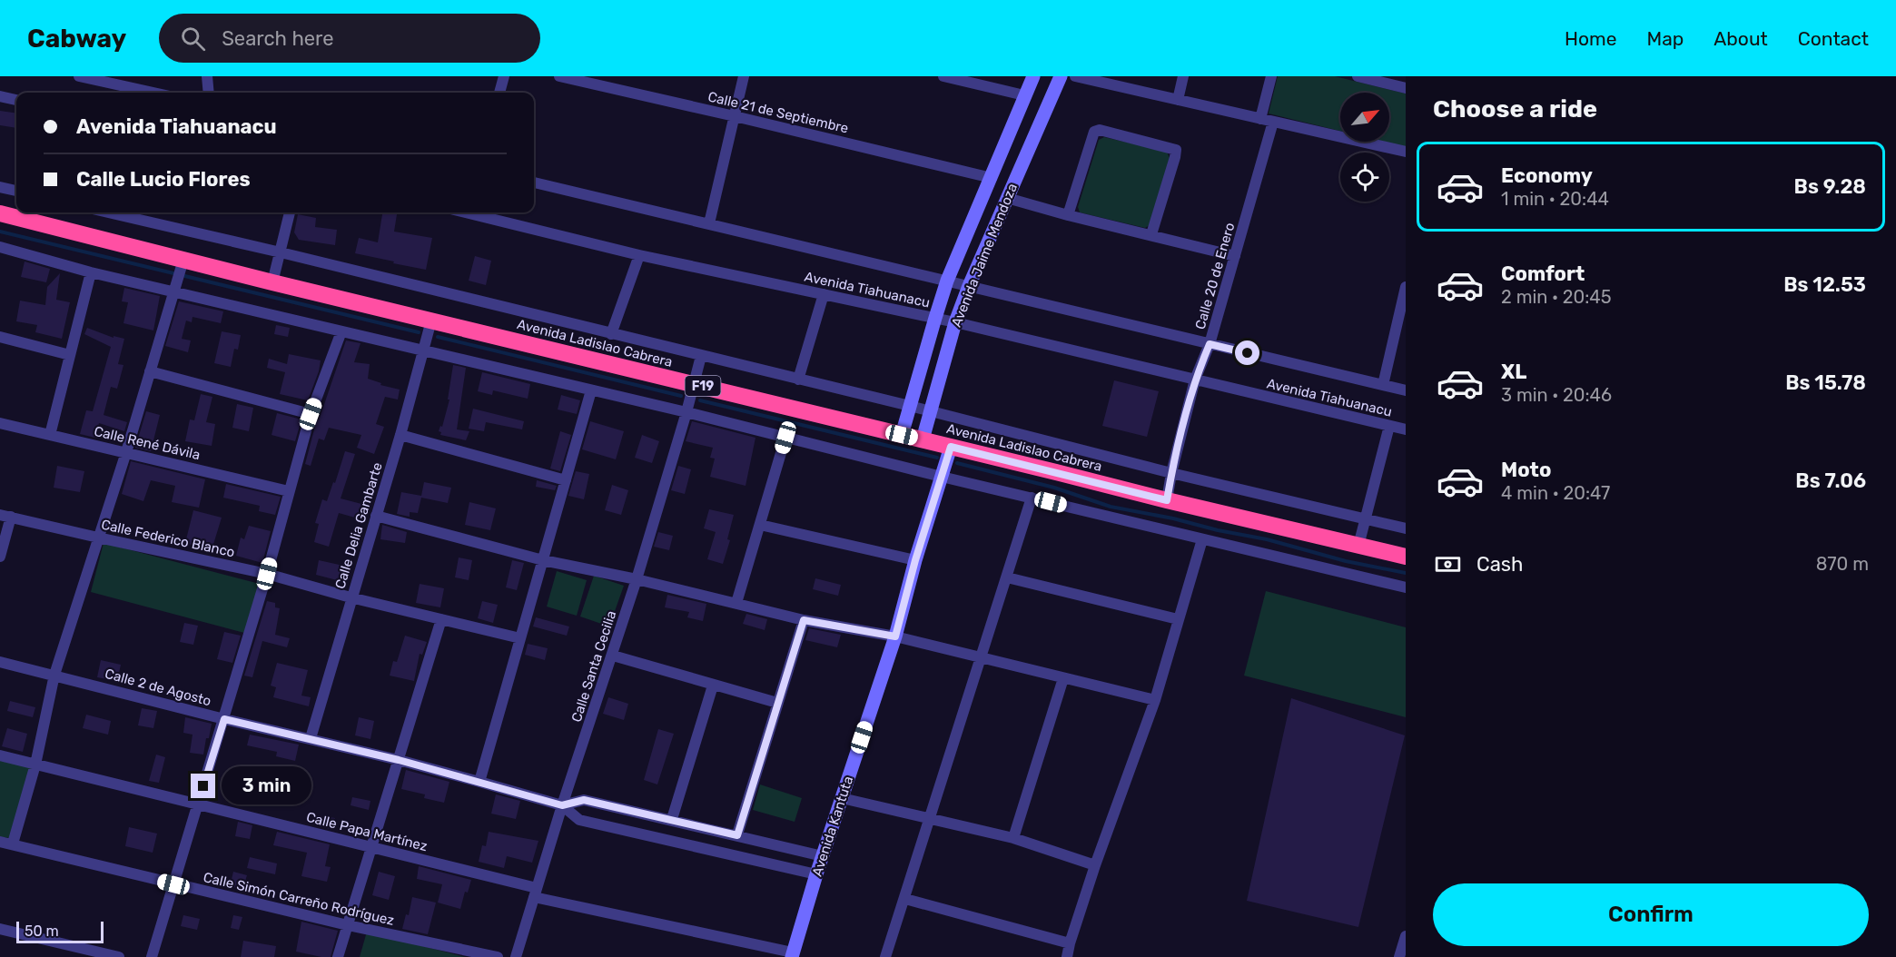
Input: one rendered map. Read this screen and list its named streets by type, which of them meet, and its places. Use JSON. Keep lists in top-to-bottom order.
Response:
{
  "streets": {
    "highway": ["Avenida Ladislao Cabrera", "F19"],
    "main road": ["Avenida Jaime Mendoza", "Avenida Kantuta"],
    "street": [
      "Calle 21 de Septiembre",
      "Calle 20 de Enero",
      "Avenida Tiahuanacu",
      "Calle René Dávila",
      "Calle Delia Gambarte",
      "Calle Federico Blanco",
      "Calle Santa Cecilia",
      "Calle 2 de Agosto",
      "Calle Papa Martínez",
      "Calle Simón Carreño Rodríguez"
    ]
  },
  "crossings": [
    ["Calle 21 de Septiembre", "Avenida Jaime Mendoza"],
    ["Avenida Jaime Mendoza", "Avenida Tiahuanacu"],
    ["Avenida Jaime Mendoza", "Avenida Ladislao Cabrera"],
    ["Calle 20 de Enero", "Avenida Tiahuanacu"],
    ["Calle 20 de Enero", "Avenida Ladislao Cabrera"],
    ["Avenida Ladislao Cabrera", "Calle Delia Gambarte"],
    ["Avenida Ladislao Cabrera", "Calle Santa Cecilia"],
    ["Avenida Ladislao Cabrera", "Avenida Kantuta"],
    ["Calle Delia Gambarte", "Calle Federico Blanco"],
    ["Calle Delia Gambarte", "Calle 2 de Agosto"],
    ["Calle Santa Cecilia", "Calle 2 de Agosto"],
    ["Calle Santa Cecilia", "Calle Papa Martínez"],
    ["Calle 2 de Agosto", "Avenida Kantuta"],
    ["Avenida Kantuta", "Calle Papa Martínez"]
  ],
  "scale_bar": "50 m",
  "north": "top right",
  "page": {
    "header": "Cabway",
    "search": "Search here",
    "nav": [
      "Home",
      "Map",
      "About",
      "Contact"
    ],
    "heading": "Choose a ride",
    "banner": ["Avenida Tiahuanacu", "Calle Lucio Flores"],
    "list": [
      {
        "name": "Economy",
        "note": "1 min · 20:44",
        "value": "Bs 9.28"
      },
      {
        "name": "Comfort",
        "note": "2 min · 20:45",
        "value": "Bs 12.53"
      },
      {
        "name": "XL",
        "note": "3 min · 20:46",
        "value": "Bs 15.78"
      },
      {
        "name": "Moto",
        "note": "4 min · 20:47",
        "value": "Bs 7.06"
      }
    ],
    "pay": ["Cash", "870 m"],
    "bubble": "3 min",
    "buttons": "Confirm",
    "scale": "50 m"
  }
}
